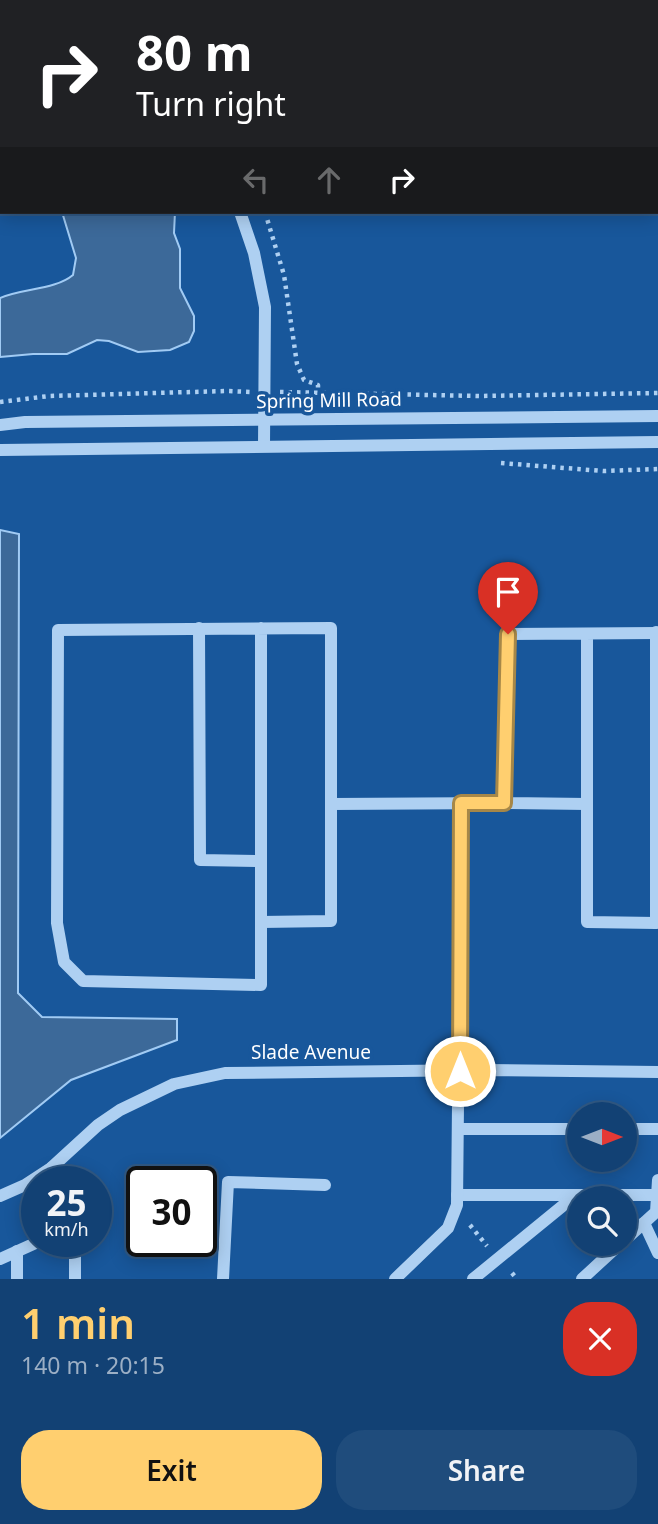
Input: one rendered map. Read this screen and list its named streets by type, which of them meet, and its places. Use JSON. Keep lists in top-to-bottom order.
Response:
{
  "streets": {
    "street": ["Spring Mill Road", "Slade Avenue"]
  },
  "north": "right",
  "page": {
    "turn": ["80 m", "Turn right"],
    "speed": "25 km/h",
    "limit": "30",
    "heading": ["1 min", "140 m · 20:15"],
    "buttons": ["Exit", "Share"]
  }
}
